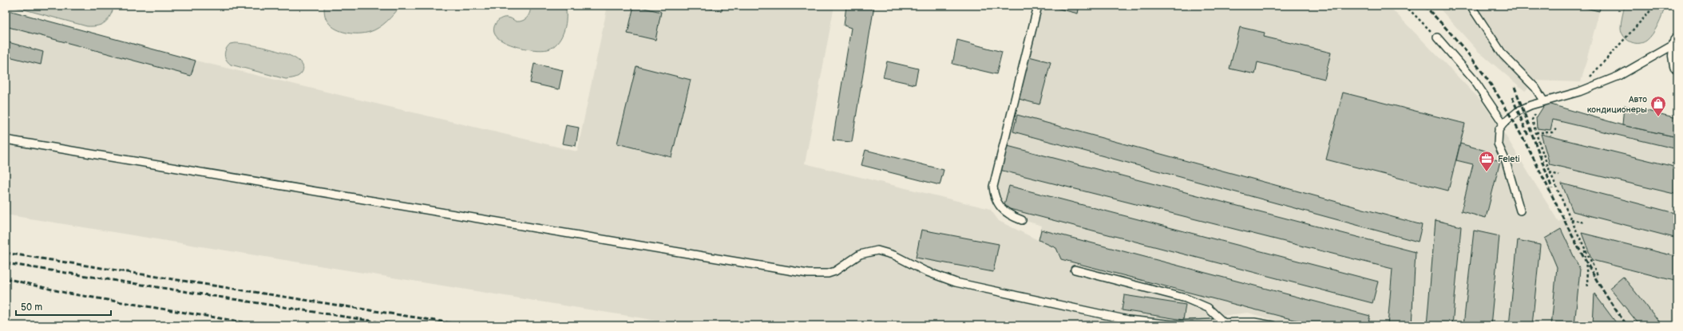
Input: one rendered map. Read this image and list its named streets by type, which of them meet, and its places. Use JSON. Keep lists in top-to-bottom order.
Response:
{
  "places": {
    "shop": ["Авто кондиционеры"],
    "office": ["Feleti"]
  },
  "scale_bar": "50 m"
}
